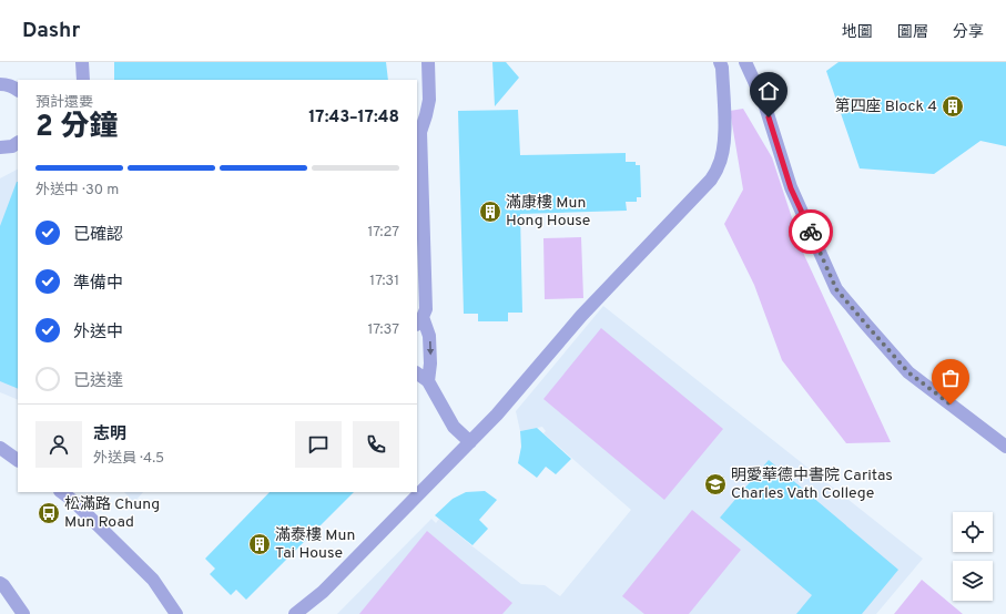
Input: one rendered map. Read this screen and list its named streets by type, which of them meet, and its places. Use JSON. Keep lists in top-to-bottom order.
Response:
{
  "places": {
    "building": ["第四座 Block 4", "滿康樓 Mun Hong House", "滿泰樓 Mun Tai House"],
    "school or university": ["明愛華德中書院 Caritas Charles Vath College"],
    "bus stop": ["松滿路 Chung Mun Road"]
  },
  "page": {
    "header": "Dashr",
    "nav": ["地圖", "圖層", "分享"],
    "heading": ["2 分鐘", "預計還要", "17:43–17:48"],
    "panel": ["志明", "外送員 · 4.5"],
    "bar": "外送中 · 30 m",
    "list": [
      ["已確認", "17:27"],
      ["準備中", "17:31"],
      ["外送中", "17:37"],
      "已送達"
    ]
  }
}
